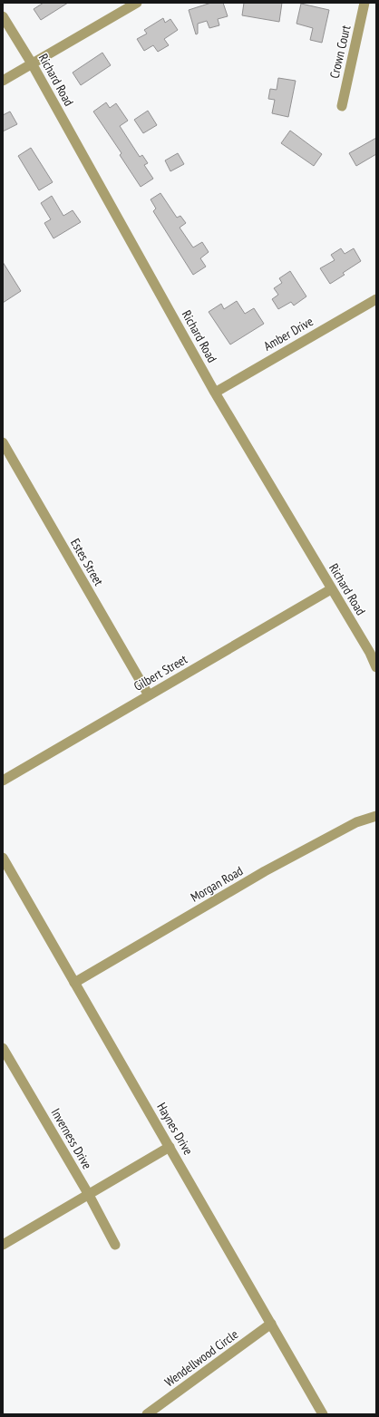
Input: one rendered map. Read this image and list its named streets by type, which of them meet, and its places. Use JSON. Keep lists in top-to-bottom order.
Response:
{
  "streets": {
    "street": [
      "Crown Court",
      "Richard Road",
      "Amber Drive",
      "Estes Street",
      "Gilbert Street",
      "Morgan Road",
      "Haynes Drive",
      "Inverness Drive",
      "Wendellwood Circle"
    ]
  },
  "crossings": [
    ["Richard Road", "Amber Drive"],
    ["Richard Road", "Gilbert Street"],
    ["Estes Street", "Gilbert Street"],
    ["Morgan Road", "Haynes Drive"],
    ["Haynes Drive", "Wendellwood Circle"]
  ]
}
